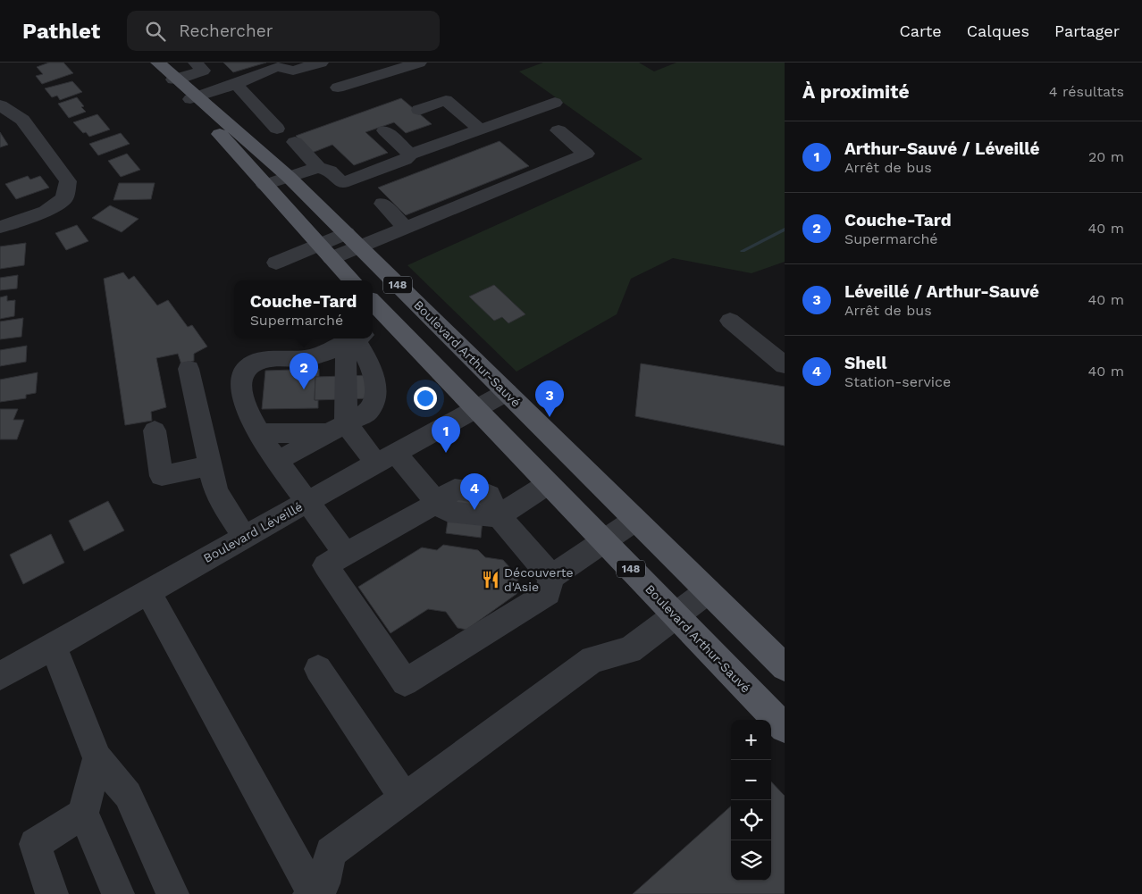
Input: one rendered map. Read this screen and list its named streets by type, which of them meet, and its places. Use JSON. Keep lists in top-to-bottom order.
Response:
{
  "streets": {
    "main road": ["148", "Boulevard Arthur-Sauvé"],
    "street": ["Boulevard Léveillé"]
  },
  "crossings": [
    ["Boulevard Arthur-Sauvé", "Boulevard Léveillé"]
  ],
  "places": {
    "restaurant": ["Découverte d'Asie"]
  },
  "page": {
    "header": "Pathlet",
    "search": "Rechercher",
    "nav": ["Carte", "Calques", "Partager"],
    "heading": ["À proximité", "4 résultats"],
    "list": [
      {
        "mark": "1",
        "name": "Arthur-Sauvé / Léveillé",
        "note": "Arrêt de bus",
        "value": "20 m"
      },
      {
        "mark": "2",
        "name": "Couche-Tard",
        "note": "Supermarché",
        "value": "40 m"
      },
      {
        "mark": "3",
        "name": "Léveillé / Arthur-Sauvé",
        "note": "Arrêt de bus",
        "value": "40 m"
      },
      {
        "mark": "4",
        "name": "Shell",
        "note": "Station-service",
        "value": "40 m"
      }
    ],
    "popup": ["Couche-Tard", "Supermarché"],
    "pins": [
      "2",
      "3",
      "1",
      "4"
    ],
    "map_buttons": ["+", "−"]
  }
}
